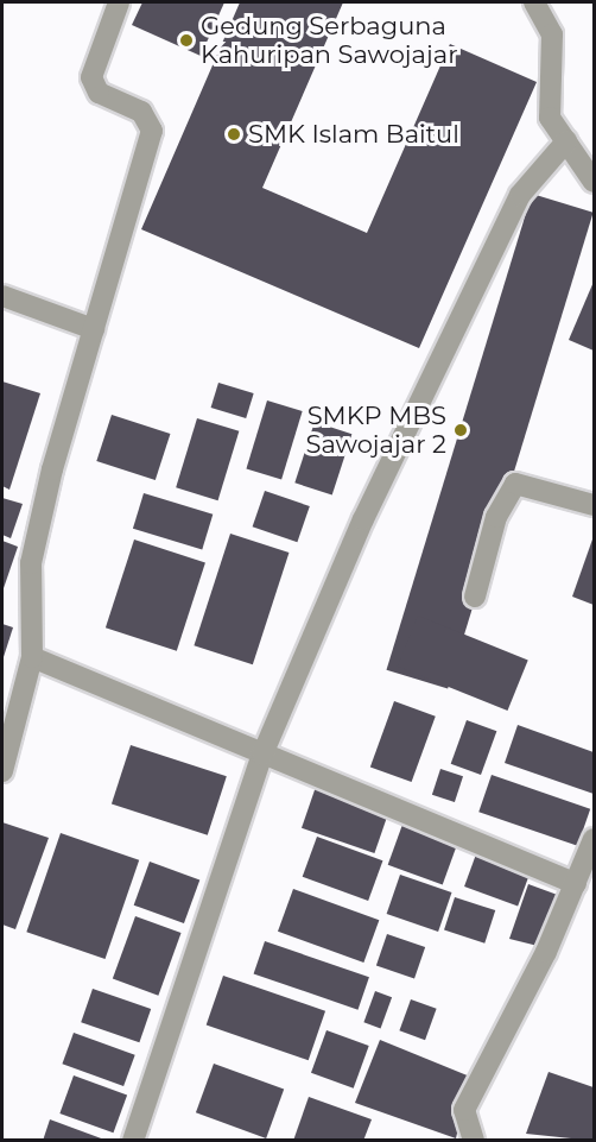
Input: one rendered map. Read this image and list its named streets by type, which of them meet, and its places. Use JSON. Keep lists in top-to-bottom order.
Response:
{
  "places": ["Gedung Serbaguna Kahuripan Sawojajar", "SMK Islam Baitul", "SMKP MBS Sawojajar 2"]
}
